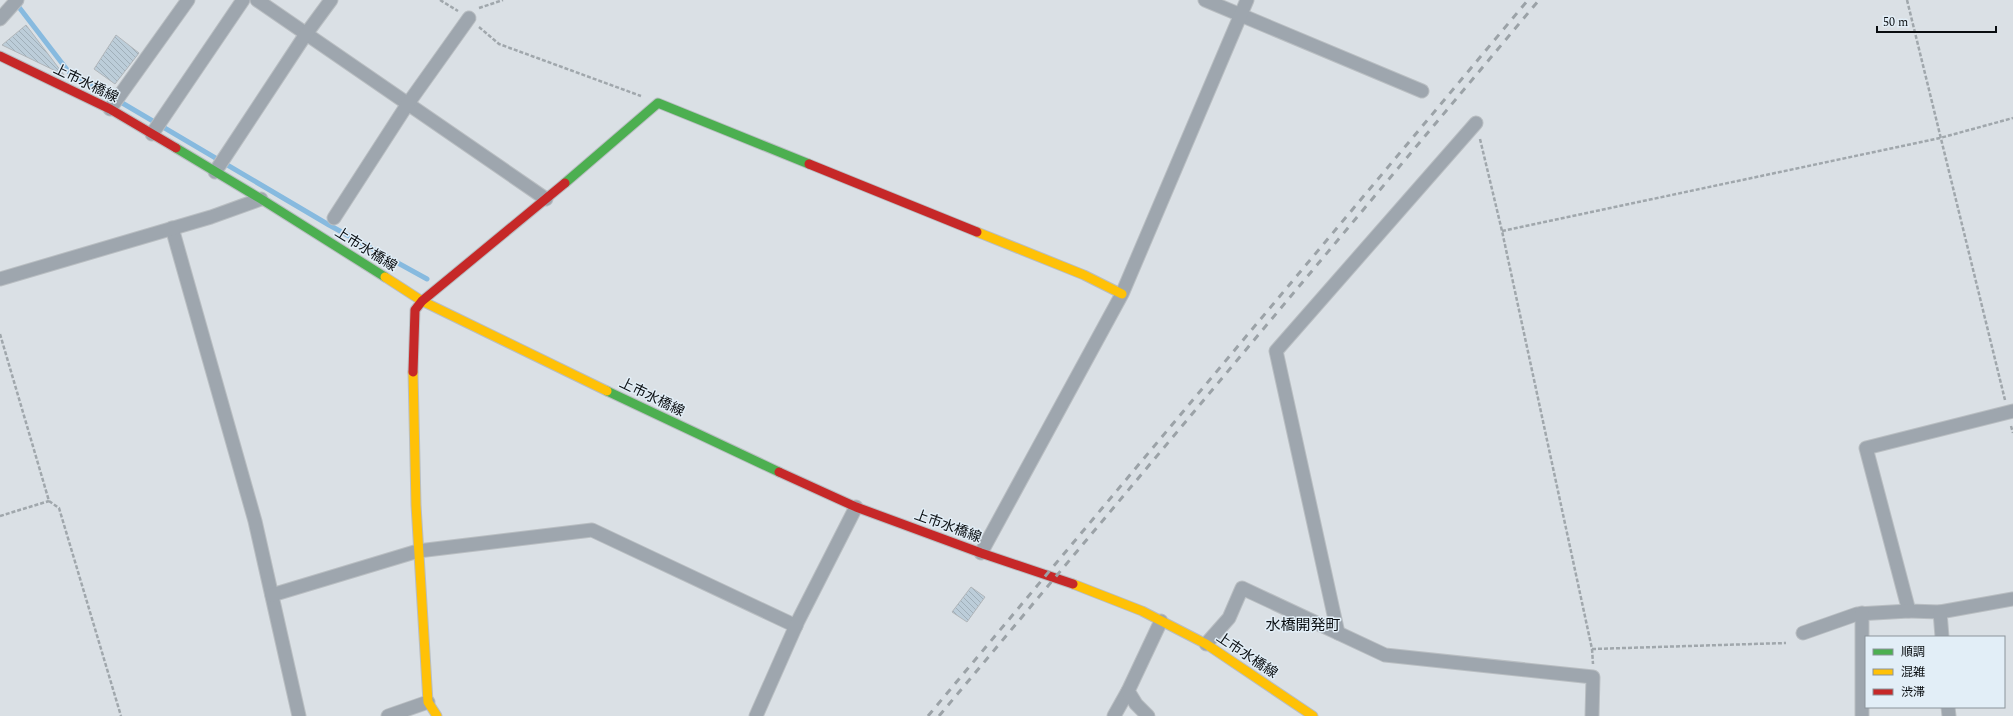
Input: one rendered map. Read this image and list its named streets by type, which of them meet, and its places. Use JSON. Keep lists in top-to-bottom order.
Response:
{
  "streets": {
    "main road": ["上市水橋線"]
  },
  "districts": ["水橋開発町"],
  "legend": ["順調", "混雑", "渋滞"],
  "scale_bar": "50 m"
}
